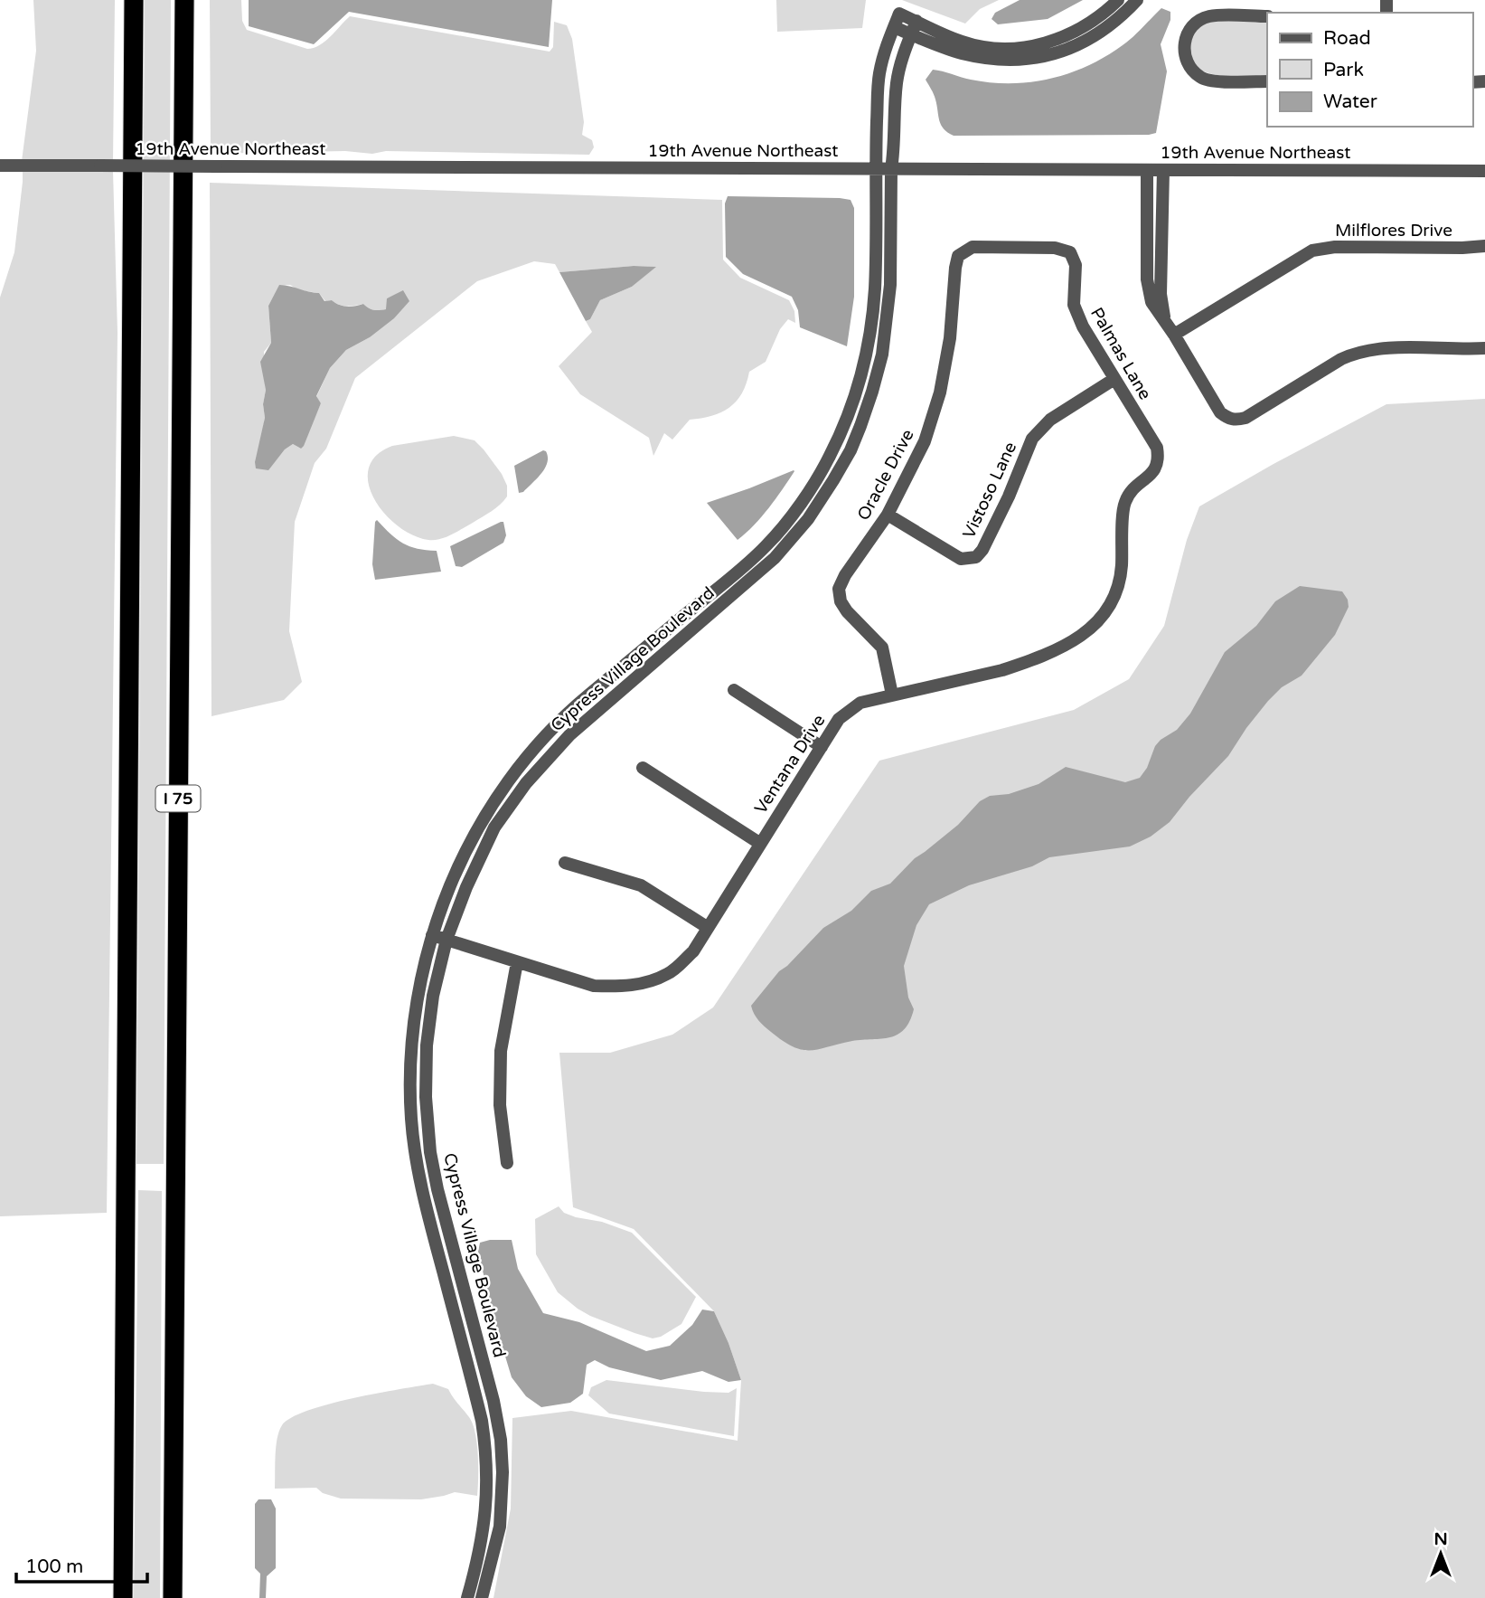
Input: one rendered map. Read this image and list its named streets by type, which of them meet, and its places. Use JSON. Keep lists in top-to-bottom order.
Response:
{
  "streets": {
    "highway": ["I 75"],
    "street": [
      "19th Avenue Northeast",
      "Milflores Drive",
      "Palmas Lane",
      "Oracle Drive",
      "Vistoso Lane",
      "Cypress Village Boulevard",
      "Ventana Drive"
    ]
  },
  "crossings": [
    ["19th Avenue Northeast", "Cypress Village Boulevard"],
    ["Palmas Lane", "Oracle Drive"],
    ["Palmas Lane", "Vistoso Lane"],
    ["Palmas Lane", "Ventana Drive"],
    ["Oracle Drive", "Vistoso Lane"],
    ["Oracle Drive", "Ventana Drive"],
    ["Cypress Village Boulevard", "Ventana Drive"]
  ],
  "legend": ["Road", "Park", "Water"],
  "scale_bar": "100 m",
  "north": "top"
}
